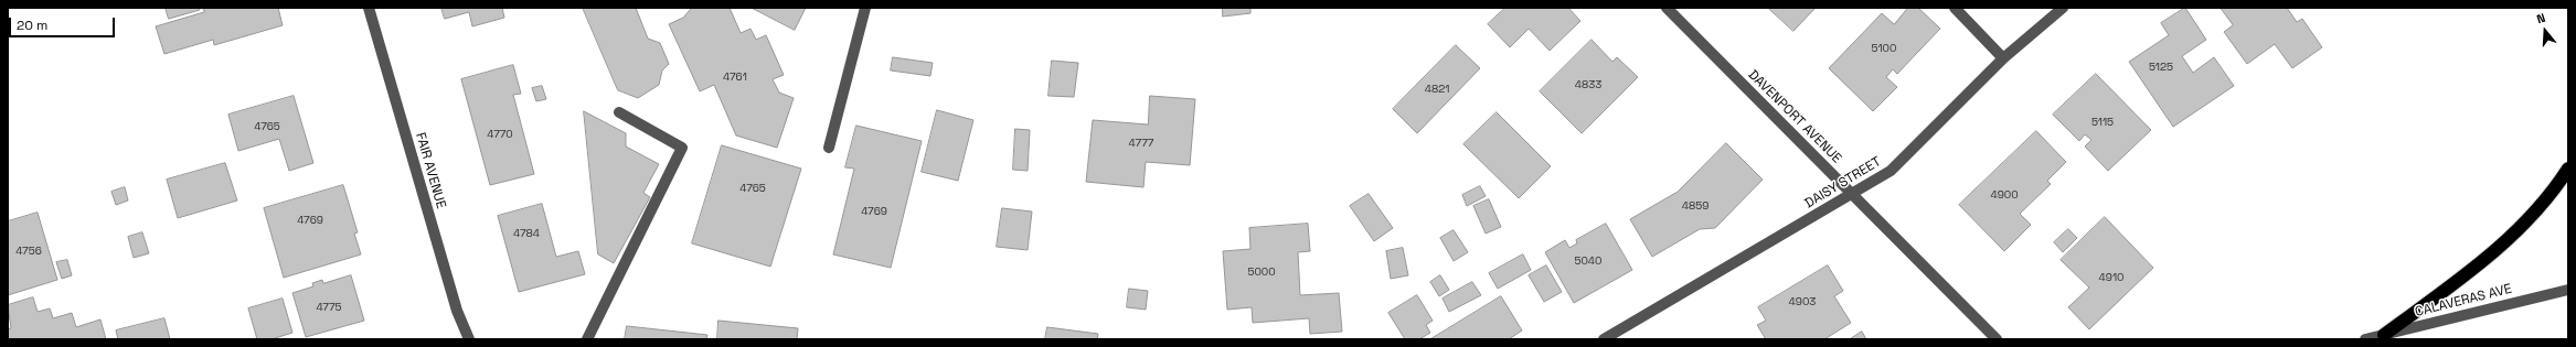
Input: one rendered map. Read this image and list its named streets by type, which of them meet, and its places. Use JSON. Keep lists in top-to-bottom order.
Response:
{
  "streets": {
    "street": [
      "DAVENPORT AVENUE",
      "FAIR AVENUE",
      "DAISY STREET",
      "CALAVERAS AVE"
    ]
  },
  "crossings": [
    ["DAVENPORT AVENUE", "DAISY STREET"]
  ],
  "house_numbers": [
    "5100",
    "5125",
    "4761",
    "4833",
    "4821",
    "5115",
    "4765",
    "4770",
    "4777",
    "4765",
    "4900",
    "4859",
    "4769",
    "4769",
    "4784",
    "4756",
    "5040",
    "5000",
    "4910",
    "4903",
    "4775"
  ],
  "scale_bar": "20 m",
  "north": "top"
}
